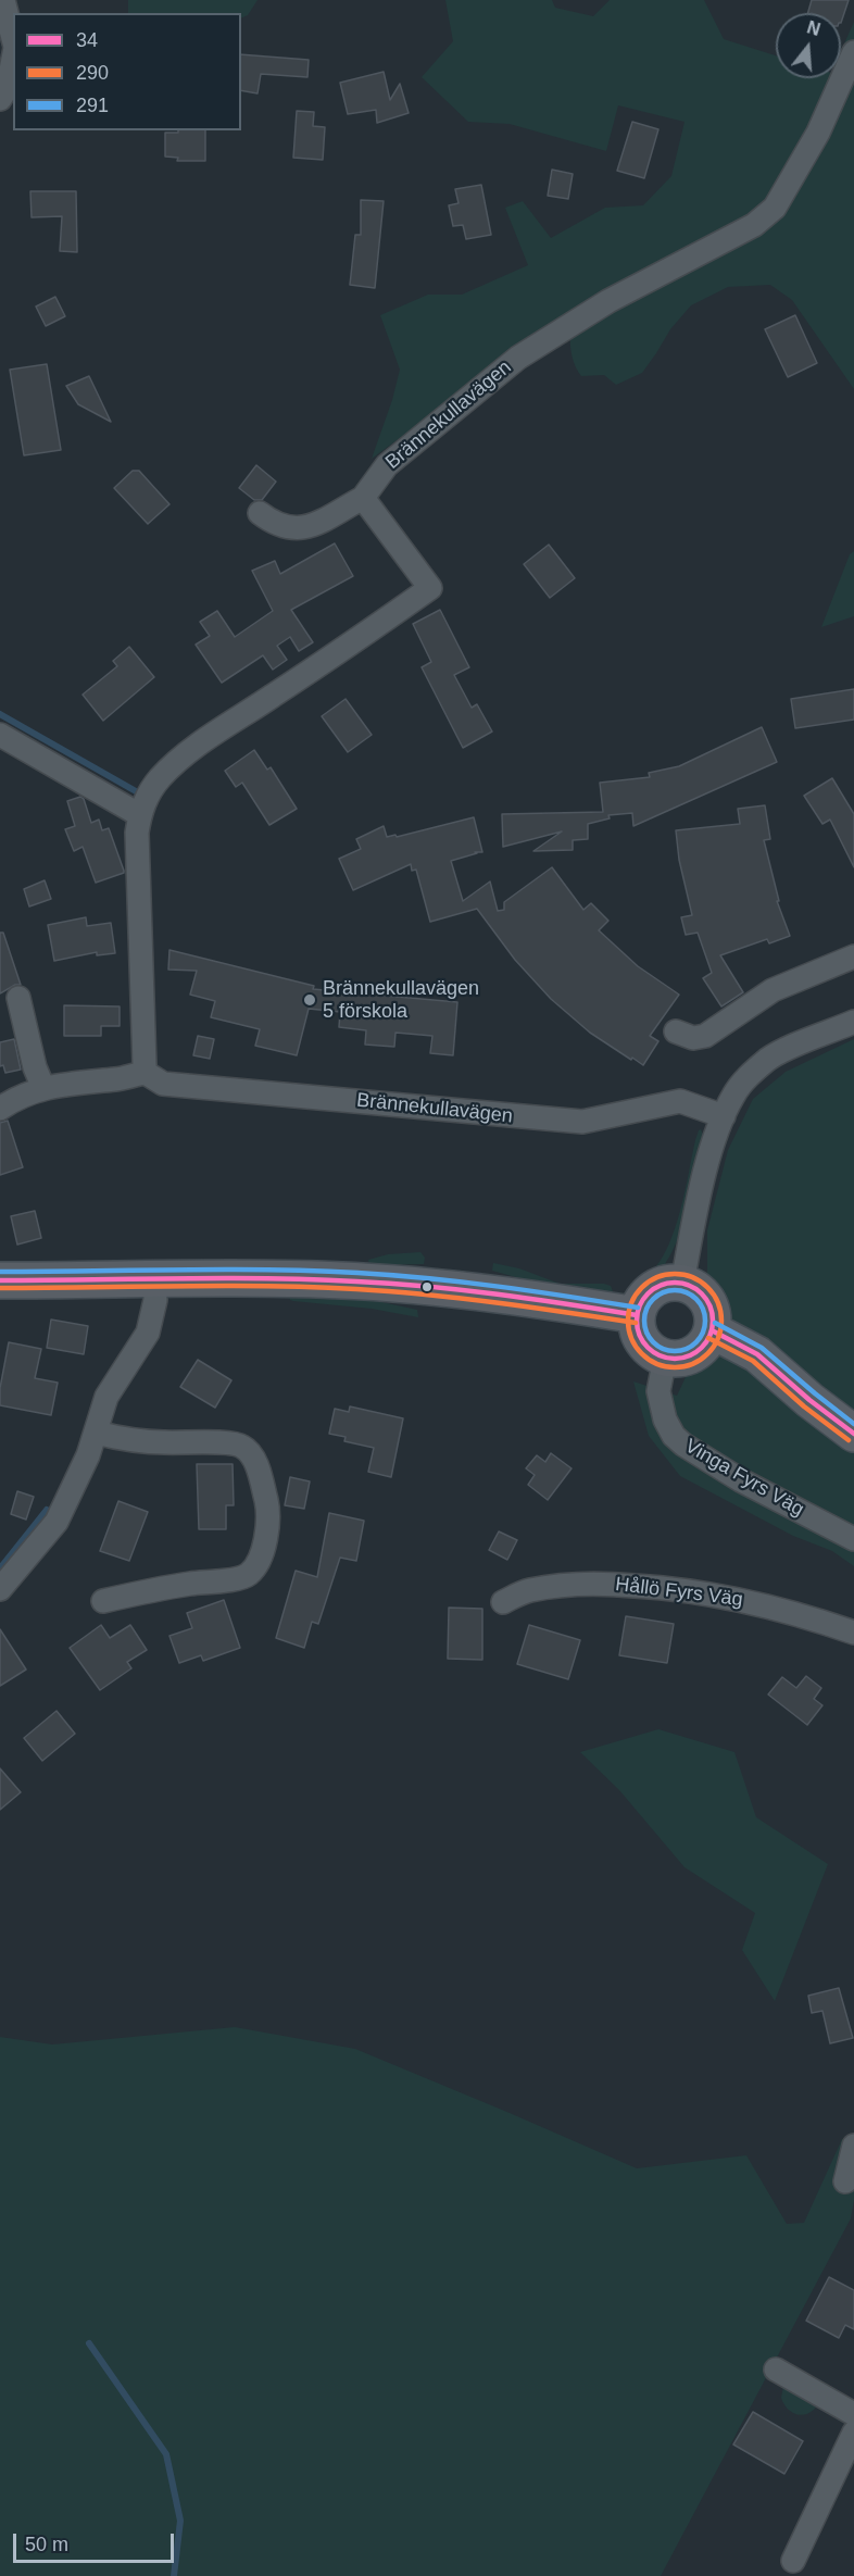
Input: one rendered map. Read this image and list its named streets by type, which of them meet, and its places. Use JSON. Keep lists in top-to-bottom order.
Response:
{
  "streets": {
    "street": ["Brännekullavägen", "Vinga Fyrs Väg", "Hållö Fyrs Väg"]
  },
  "places": ["Brännekullavägen 5 förskola"],
  "lines": ["transit line 291", "transit line 290", "transit line 34"],
  "legend": ["34", "290", "291"],
  "scale_bar": "50 m",
  "north": "top"
}
